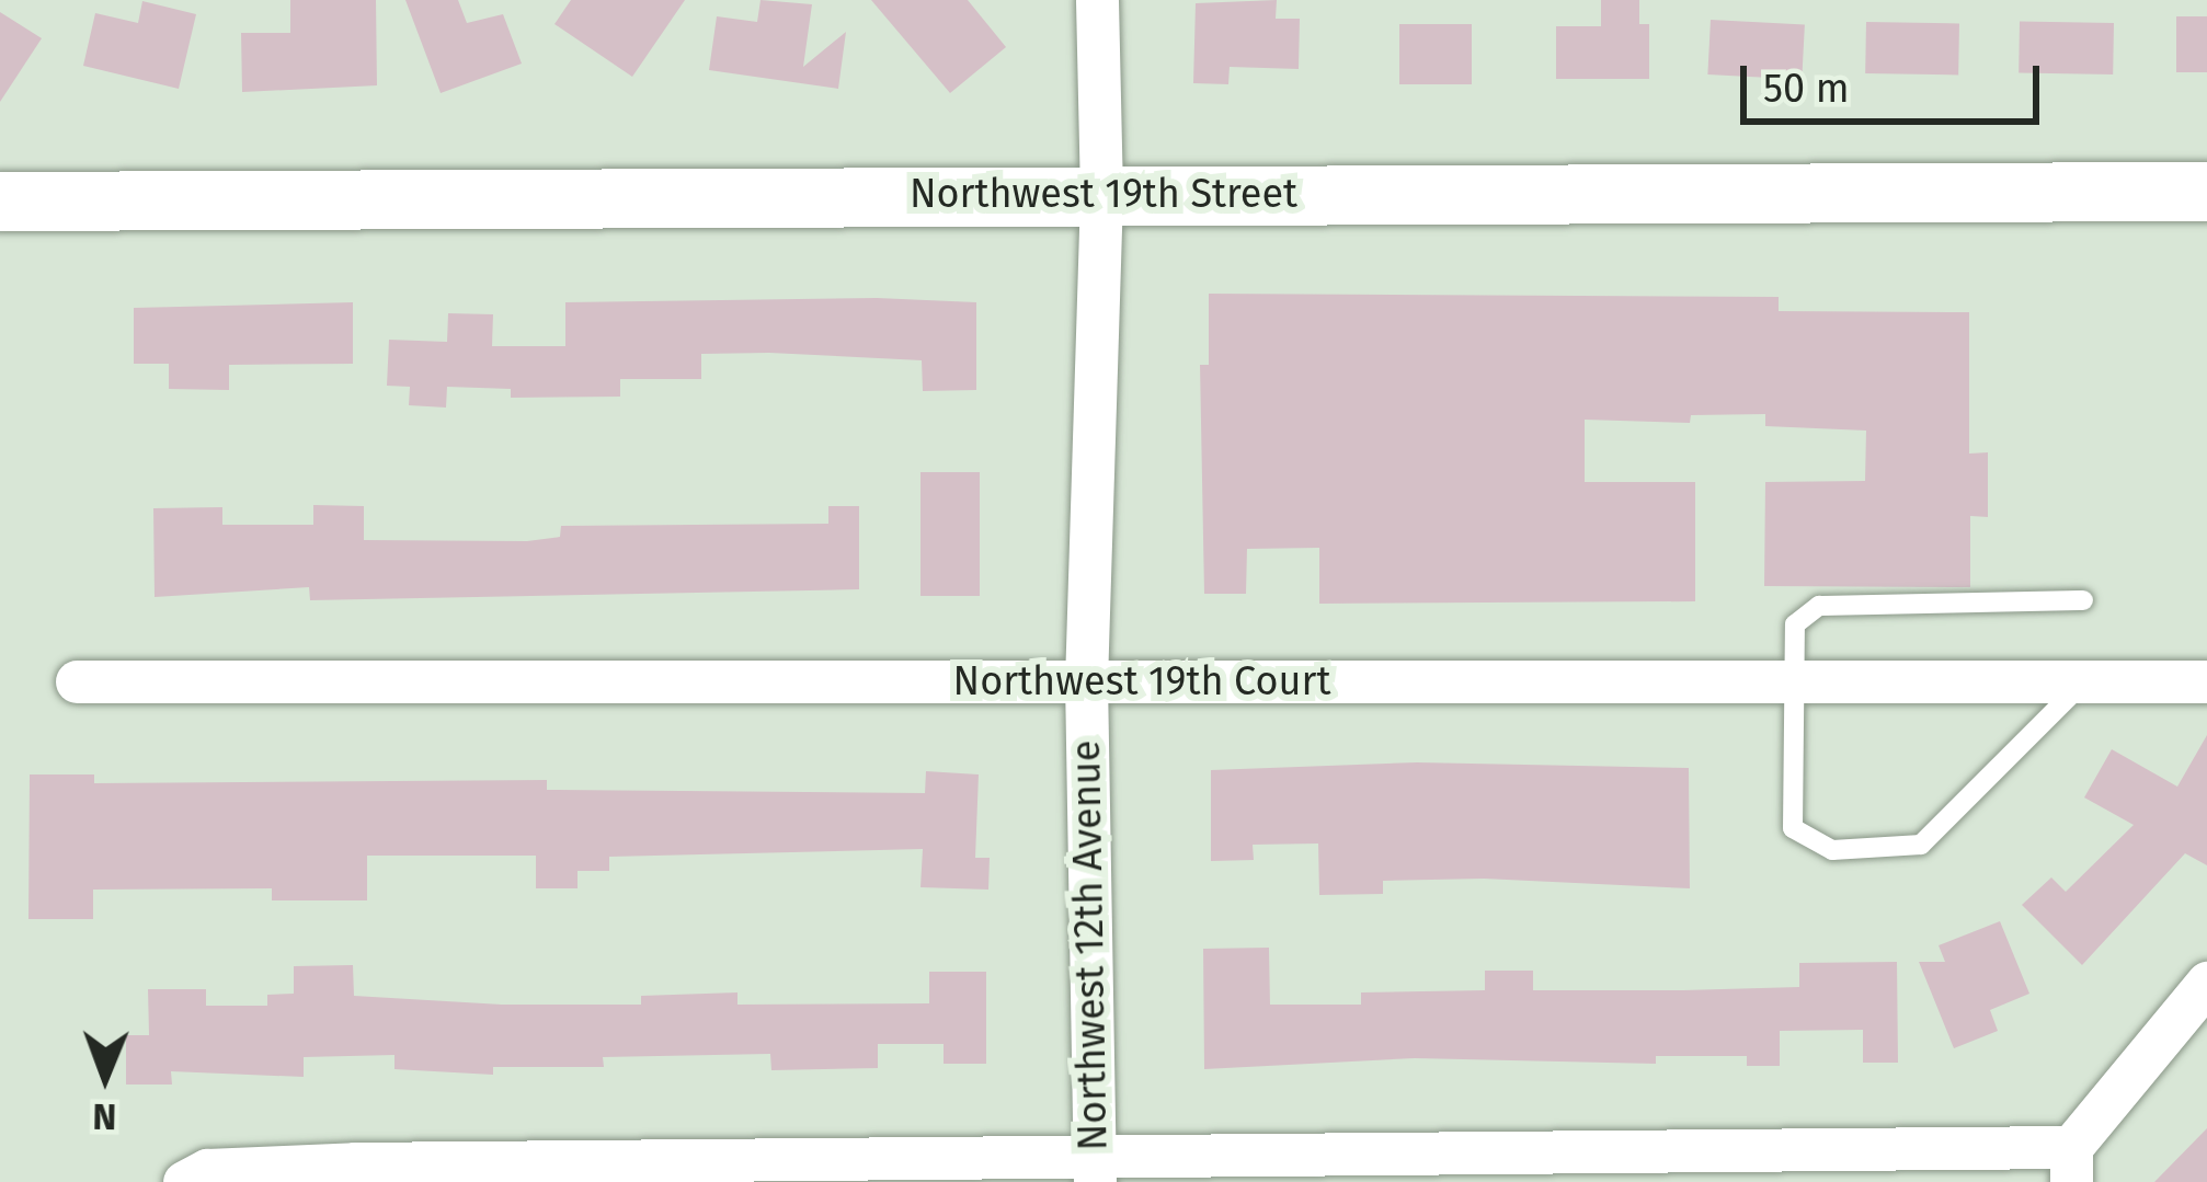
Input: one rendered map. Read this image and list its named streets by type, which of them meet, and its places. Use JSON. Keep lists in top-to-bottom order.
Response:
{
  "streets": {
    "street": ["Northwest 19th Street", "Northwest 19th Court", "Northwest 12th Avenue"]
  },
  "crossings": [
    ["Northwest 19th Street", "Northwest 12th Avenue"],
    ["Northwest 19th Court", "Northwest 12th Avenue"]
  ],
  "scale_bar": "50 m",
  "north": "bottom"
}
